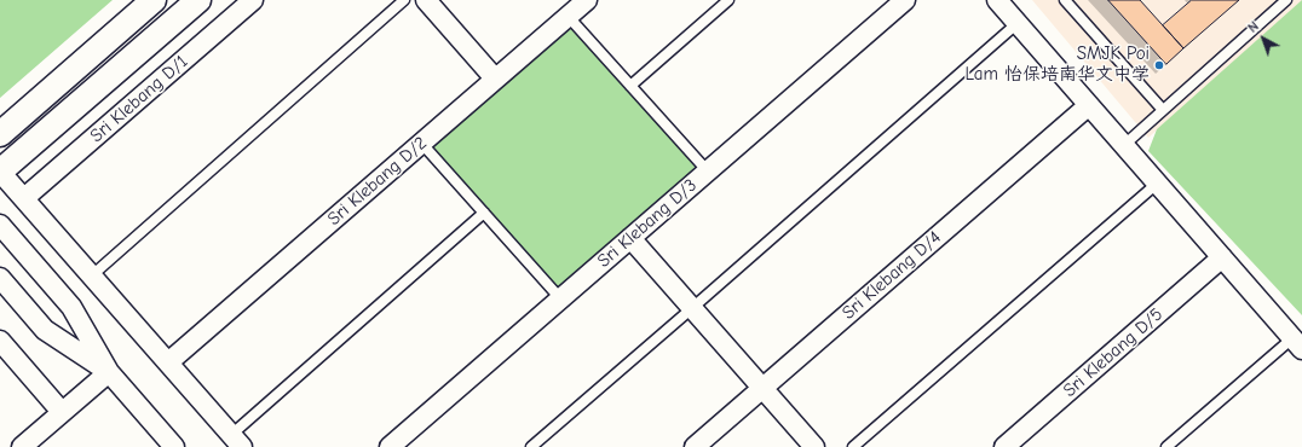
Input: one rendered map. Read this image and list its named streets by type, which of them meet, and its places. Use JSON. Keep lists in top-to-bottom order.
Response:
{
  "streets": {
    "street": [
      "Sri Klebang D/1",
      "Sri Klebang D/2",
      "Sri Klebang D/3",
      "Sri Klebang D/4",
      "Sri Klebang D/5"
    ]
  },
  "places": ["SMJK Poi Lam 怡保培南华文中学"],
  "north": "top left"
}
